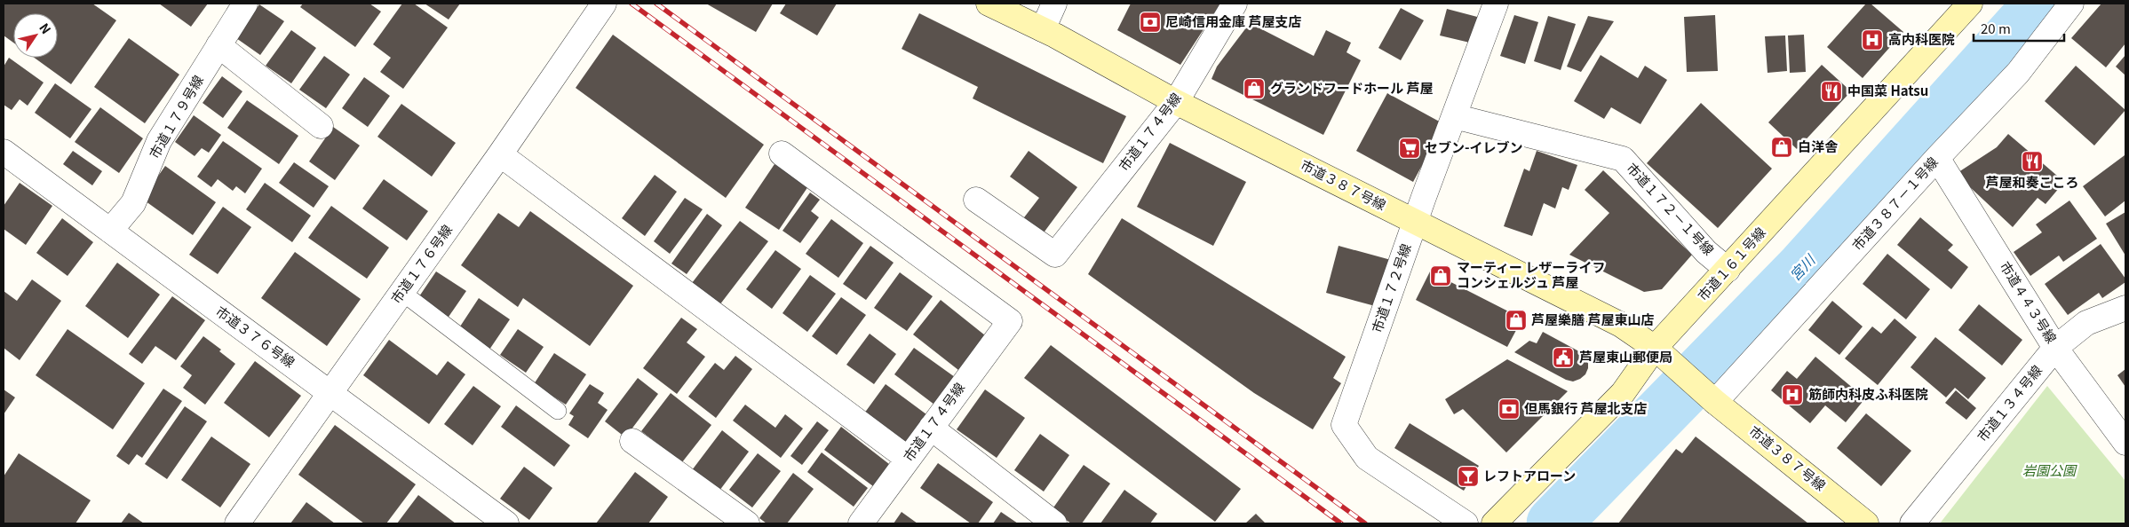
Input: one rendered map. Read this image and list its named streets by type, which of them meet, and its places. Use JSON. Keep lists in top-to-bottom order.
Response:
{
  "streets": {
    "street": [
      "市道１７９号線",
      "市道１７４号線",
      "市道３８７号線",
      "市道３８７－１号線",
      "市道１７２－１号線",
      "市道１７６号線",
      "市道１６１号線",
      "市道１７２号線",
      "市道４４３号線",
      "市道３７６号線",
      "市道１３４号線"
    ]
  },
  "crossings": [
    ["市道１７９号線", "市道３７６号線"],
    ["市道１７４号線", "市道３８７号線"],
    ["市道３８７号線", "市道３８７－１号線"],
    ["市道３８７号線", "市道１６１号線"],
    ["市道３８７号線", "市道１７２号線"],
    ["市道３８７－１号線", "市道４４３号線"],
    ["市道１７２－１号線", "市道１６１号線"],
    ["市道１７２－１号線", "市道１７２号線"],
    ["市道１７６号線", "市道３７６号線"],
    ["市道４４３号線", "市道１３４号線"]
  ],
  "water": ["宮川"],
  "parks": ["岩園公園"],
  "places": {
    "bank": ["尼崎信用金庫 芦屋支店", "但馬銀行 芦屋北支店"],
    "hospital": ["高内科医院", "筋師内科皮ふ科医院"],
    "shop": [
      "グランドフードホール 芦屋",
      "白洋舎",
      "マーティー レザーライフ コンシェルジュ 芦屋",
      "芦屋樂膳 芦屋東山店"
    ],
    "restaurant": ["中国菜 Hatsu", "芦屋和奏こころ"],
    "supermarket": ["セブン-イレブン"],
    "public building": ["芦屋東山郵便局"],
    "bar": ["レフトアローン"]
  },
  "scale_bar": "20 m",
  "north": "top right"
}
